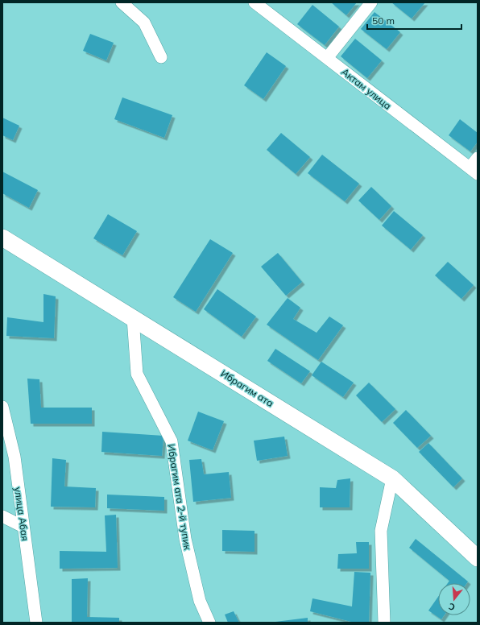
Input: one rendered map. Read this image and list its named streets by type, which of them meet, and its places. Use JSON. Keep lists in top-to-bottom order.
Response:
{
  "streets": {
    "street": [
      "Актам улица",
      "Ибрагим ата",
      "Ибрагим ата 2-й тупик",
      "улица Абая"
    ]
  },
  "crossings": [
    ["Ибрагим ата", "Ибрагим ата 2-й тупик"]
  ],
  "scale_bar": "50 m",
  "north": "bottom"
}
